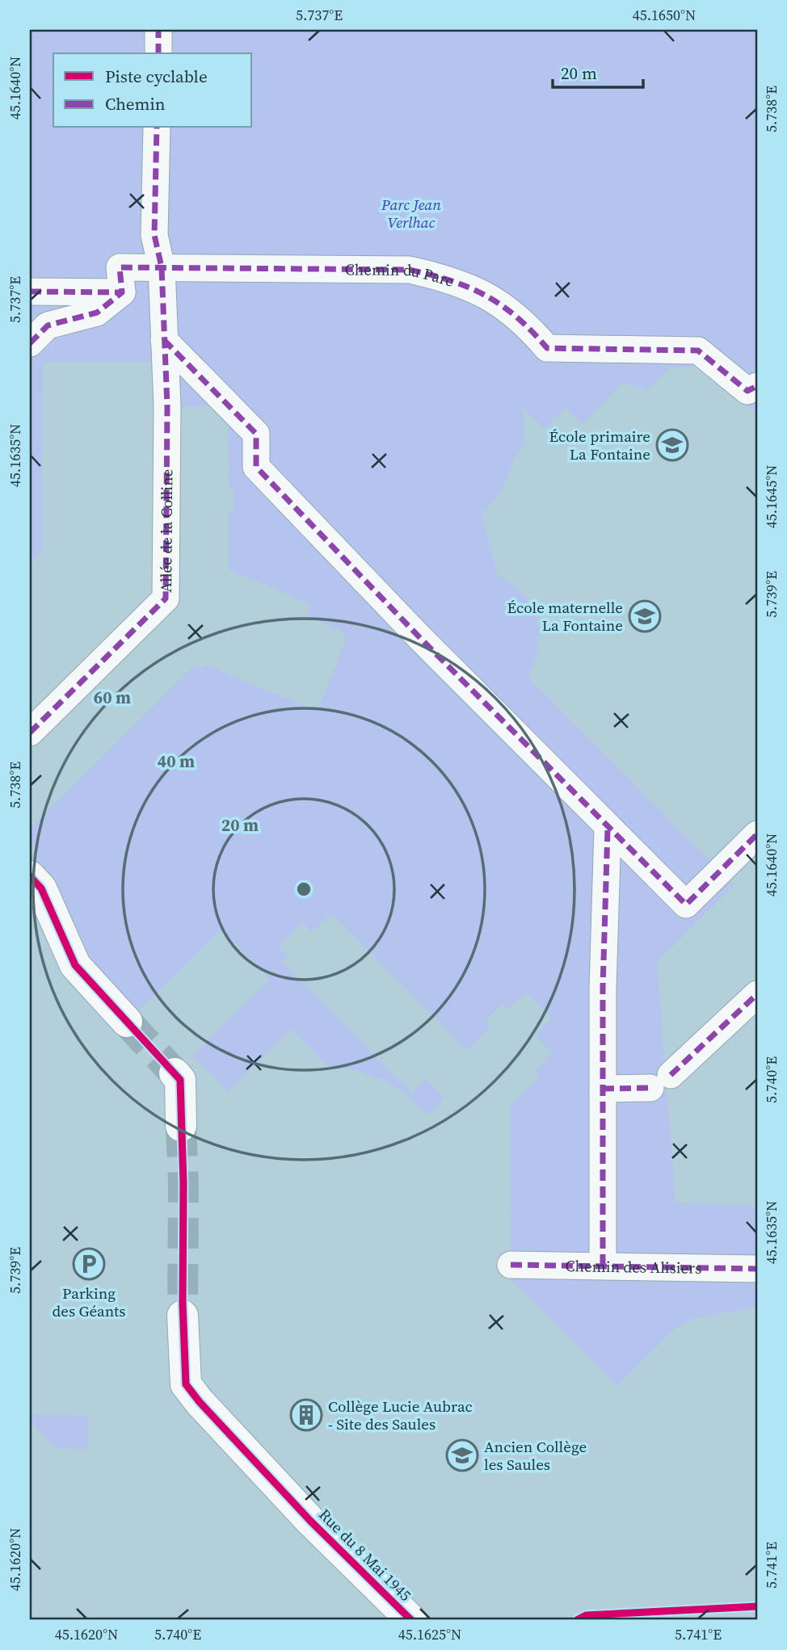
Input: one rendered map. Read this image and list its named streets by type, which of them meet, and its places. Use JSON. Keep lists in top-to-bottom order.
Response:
{
  "streets": {
    "street": [
      "Chemin du Parc",
      "Allée de la Colline",
      "Chemin des Alisiers",
      "Rue du 8 Mai 1945"
    ]
  },
  "crossings": [
    ["Chemin du Parc", "Allée de la Colline"]
  ],
  "parks": ["Parc Jean Verlhac"],
  "places": {
    "school or university": ["École primaire La Fontaine", "École maternelle La Fontaine", "Ancien Collège les Saules"],
    "parking": ["Parking des Géants"],
    "building": ["Collège Lucie Aubrac - Site des Saules"]
  },
  "legend": ["Piste cyclable", "Chemin"],
  "scale_bar": "20 m",
  "coordinates": [
    "5.737°E",
    "45.1650°N",
    "45.1640°N",
    "5.738°E",
    "45.1635°N",
    "45.1645°N",
    "5.739°E",
    "5.740°E",
    "45.1620°N",
    "5.741°E",
    "45.1625°N"
  ],
  "rings": ["60 m", "40 m", "20 m"]
}
